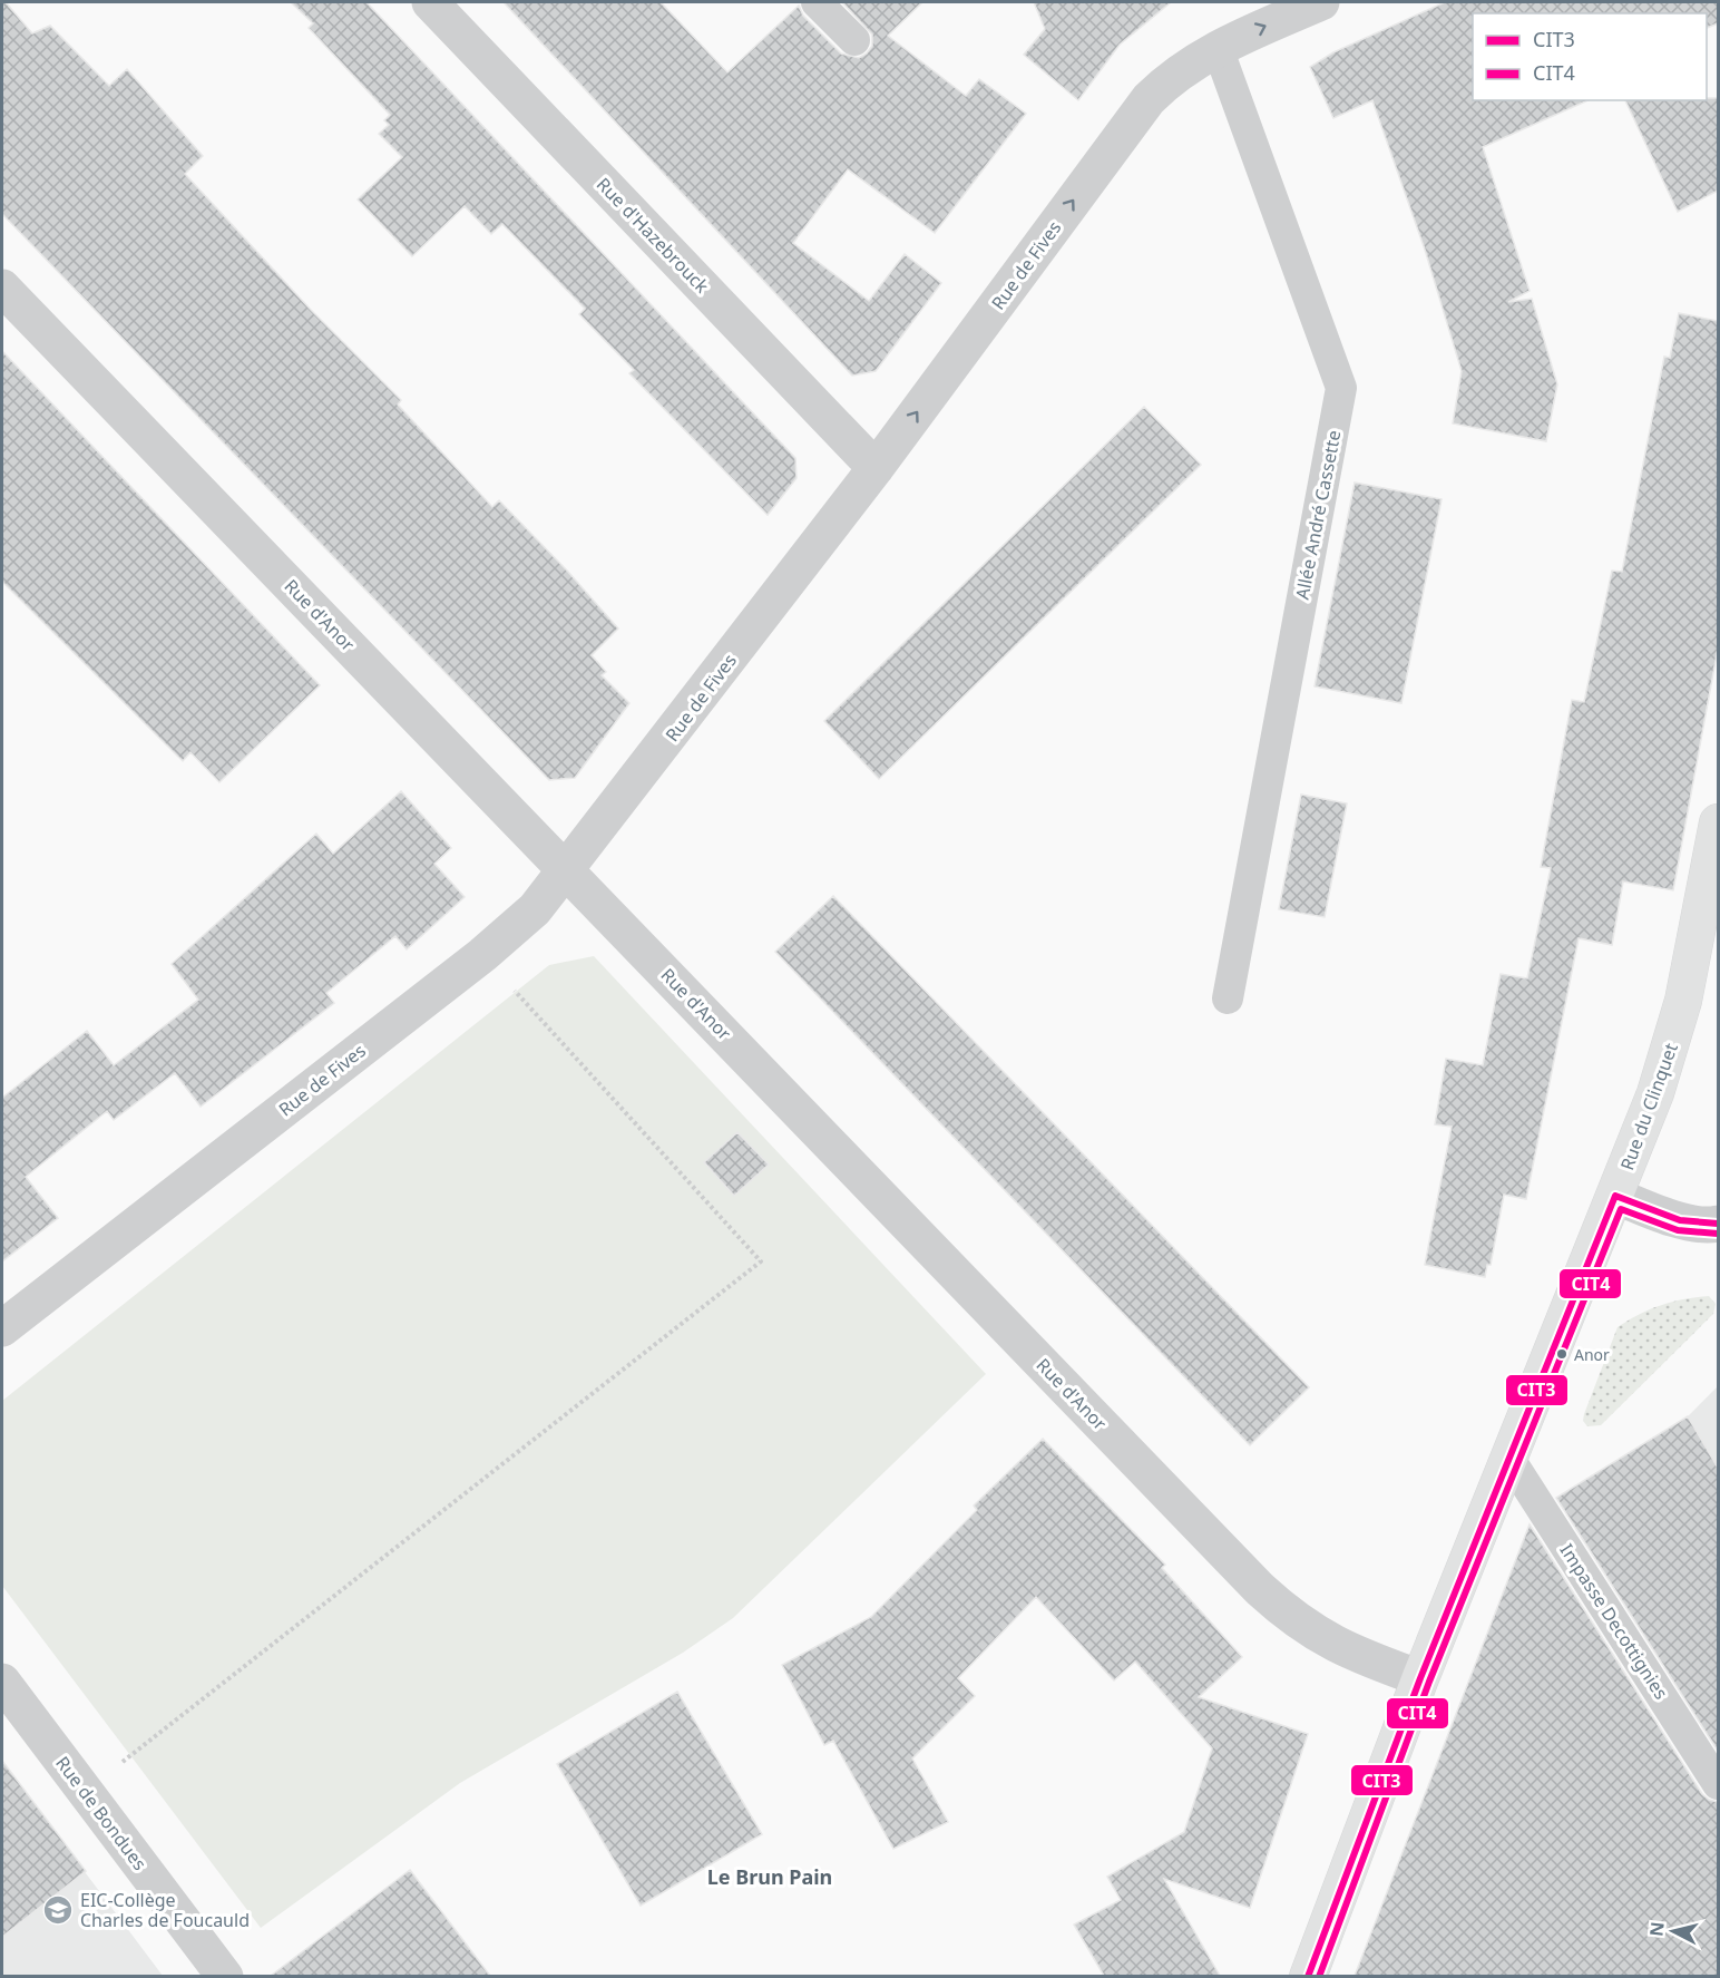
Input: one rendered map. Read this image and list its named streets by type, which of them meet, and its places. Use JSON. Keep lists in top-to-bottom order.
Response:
{
  "streets": {
    "street": [
      "Rue d'Hazebrouck",
      "Rue de Fives",
      "Rue d'Anor",
      "Rue du Clinquet",
      "Rue de Bondues"
    ],
    "lane": ["Allée André Cassette", "Impasse Decottignies"]
  },
  "crossings": [
    ["Rue d'Hazebrouck", "Rue de Fives"],
    ["Rue de Fives", "Allée André Cassette"],
    ["Rue de Fives", "Rue d'Anor"],
    ["Rue d'Anor", "Rue du Clinquet"],
    ["Rue du Clinquet", "Impasse Decottignies"]
  ],
  "districts": ["Le Brun Pain"],
  "places": {
    "other": ["Anor"],
    "school or university": ["EIC-Collège Charles de Foucauld"]
  },
  "lines": ["transit line CIT3", "transit line CIT4"],
  "legend": ["CIT3", "CIT4"],
  "north": "left"
}
